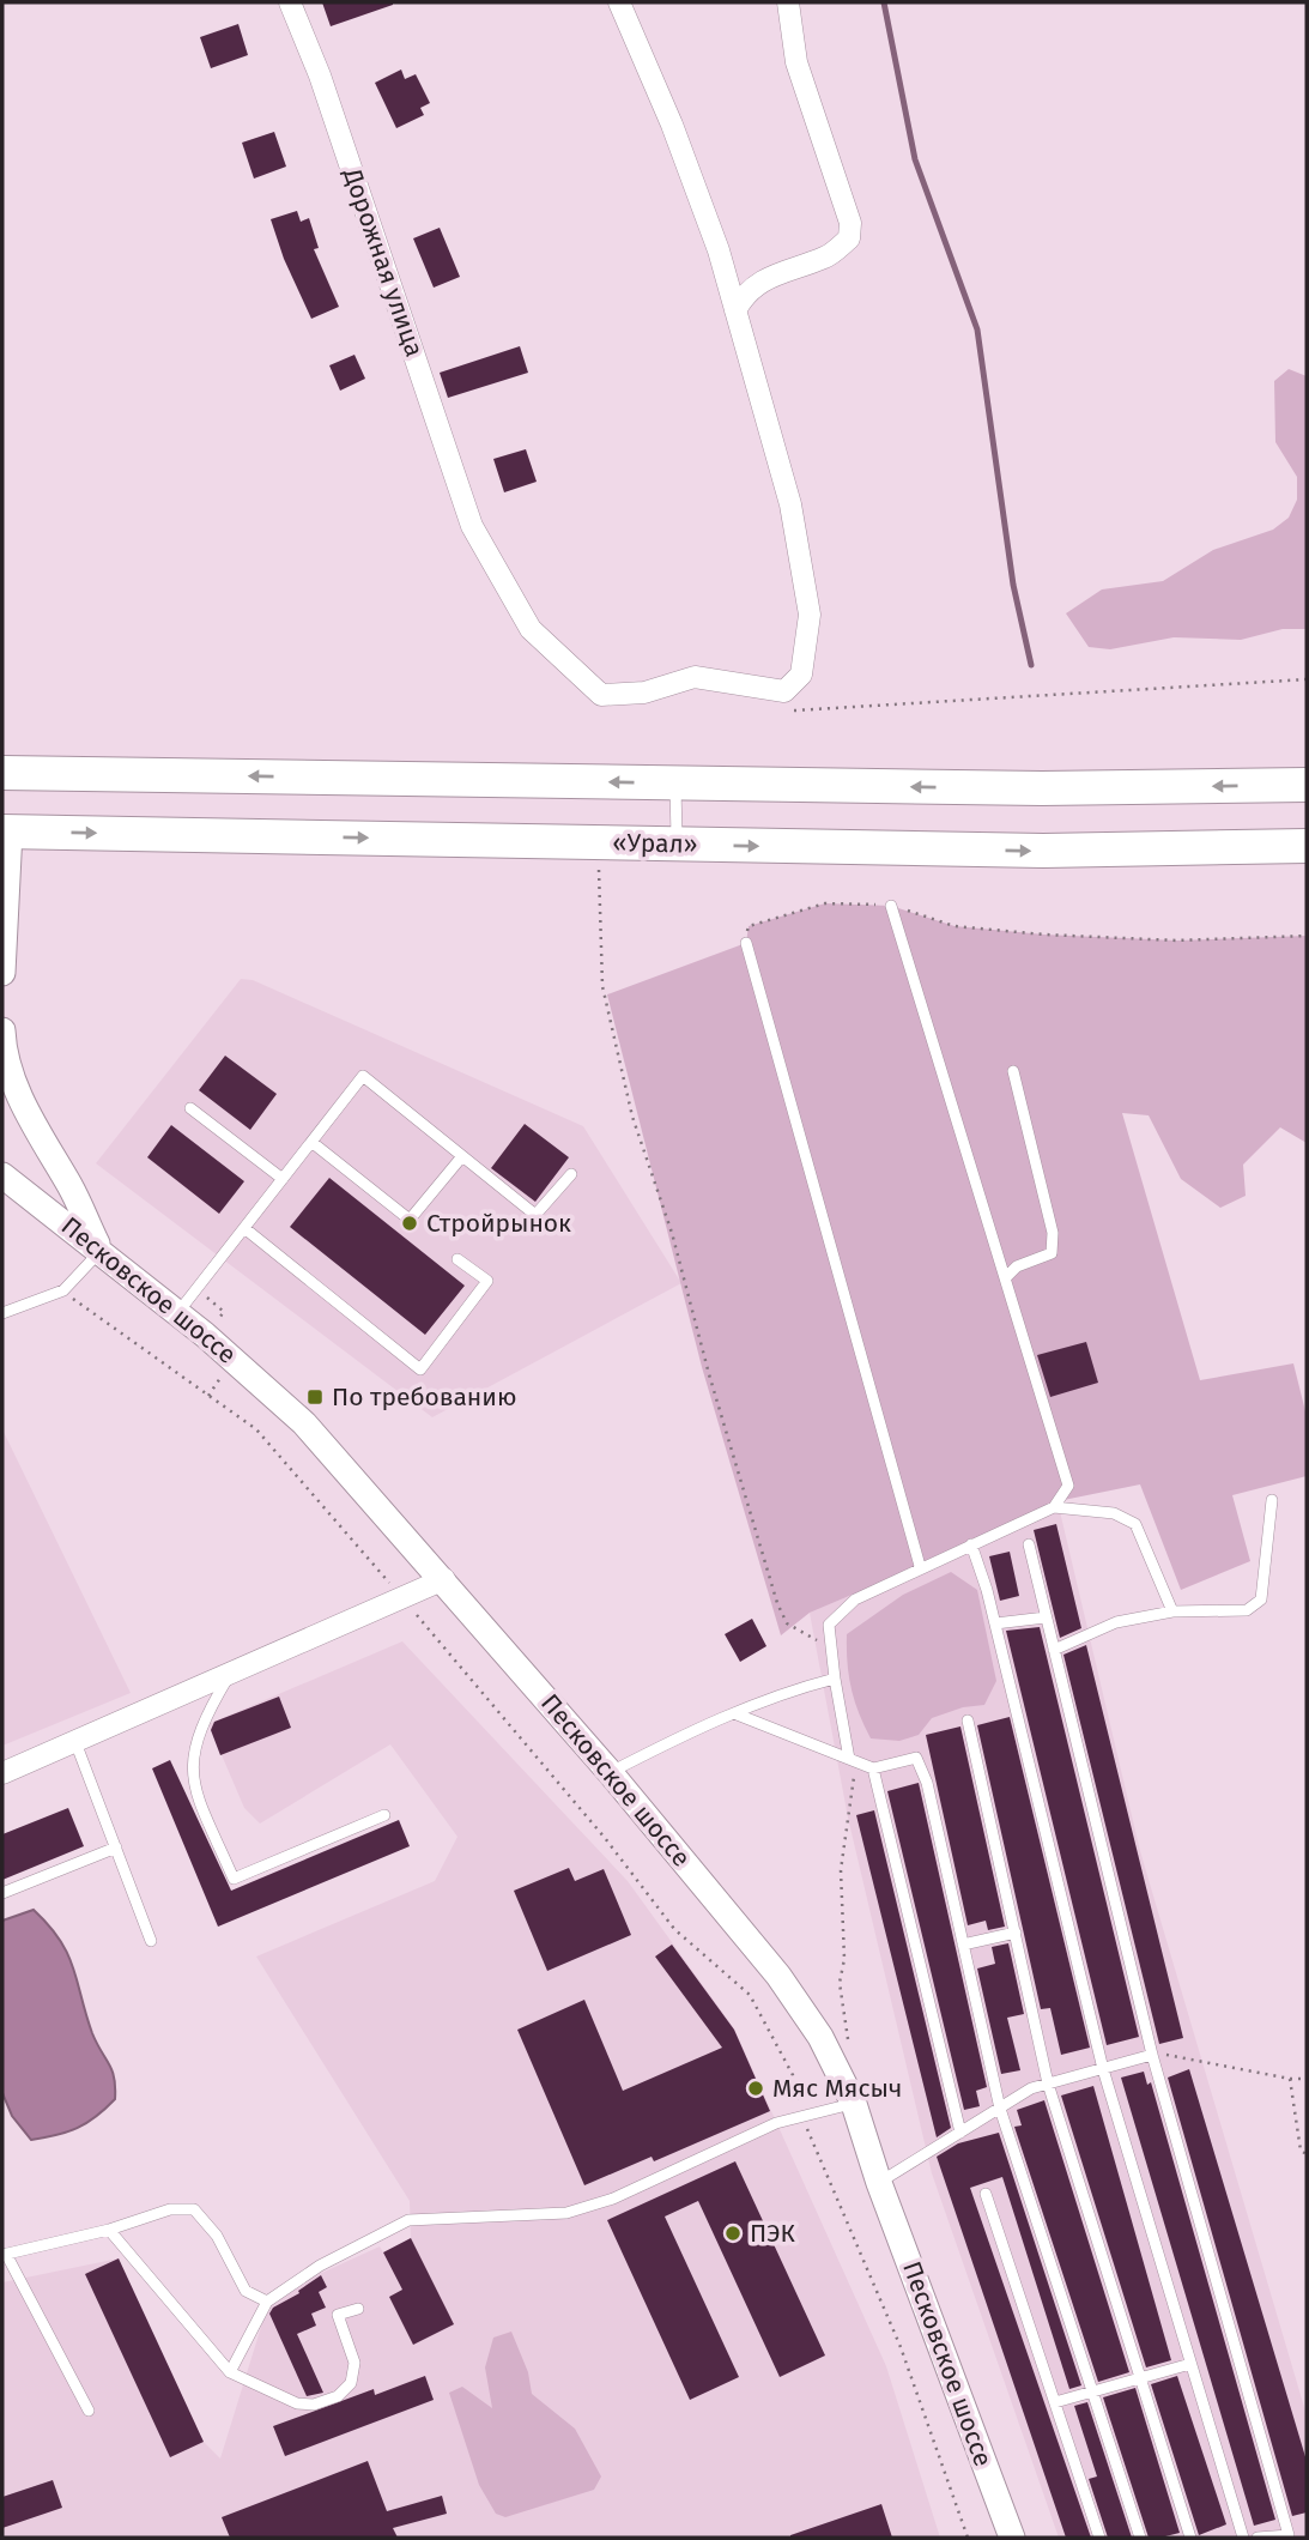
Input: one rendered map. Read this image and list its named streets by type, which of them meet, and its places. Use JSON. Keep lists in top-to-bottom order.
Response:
{
  "streets": {
    "highway": ["«Урал»"],
    "street": ["Дорожная улица", "Песковское шоссе"]
  },
  "places": {
    "other": ["Стройрынок", "Мяс Мясыч", "ПЭК"],
    "transit": ["По требованию"]
  }
}
